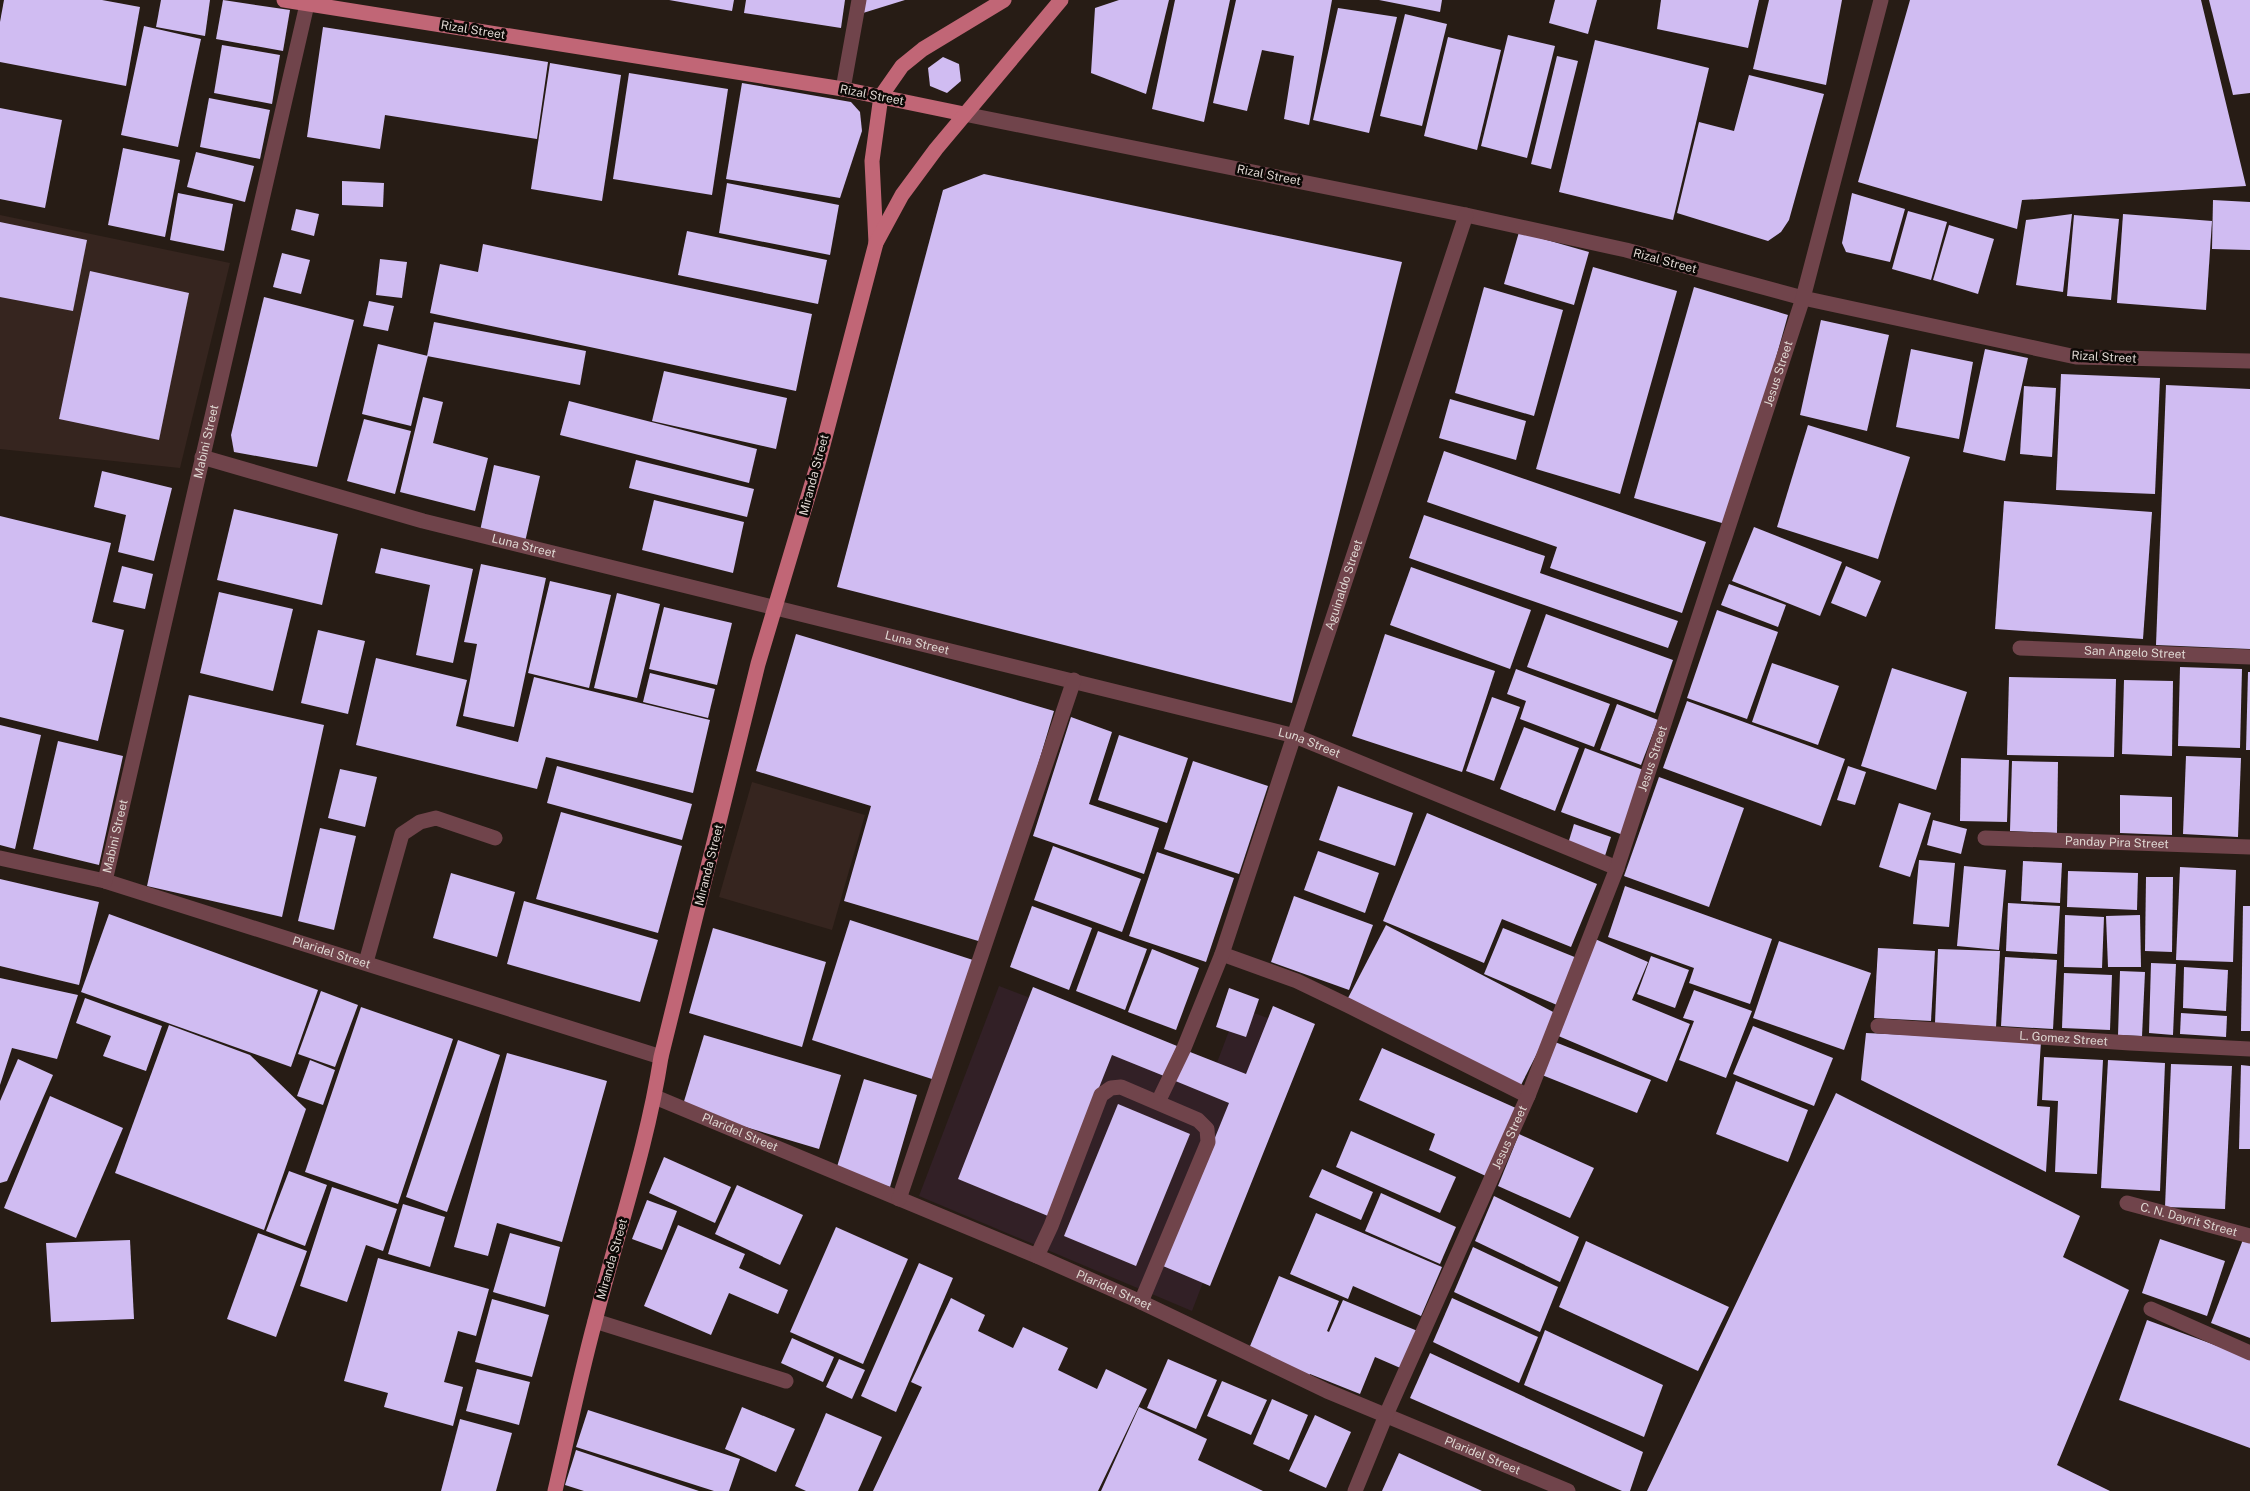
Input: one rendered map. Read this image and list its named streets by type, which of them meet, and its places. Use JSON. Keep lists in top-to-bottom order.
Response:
{
  "streets": {
    "main road": ["Rizal Street", "Miranda Street"],
    "street": [
      "Jesus Street",
      "Mabini Street",
      "Luna Street",
      "Aguinaldo Street",
      "San Angelo Street",
      "Panday Pira Street",
      "Plaridel Street",
      "L. Gomez Street",
      "C. N. Dayrit Street"
    ]
  },
  "crossings": [
    ["Rizal Street", "Jesus Street"],
    ["Rizal Street", "Mabini Street"],
    ["Rizal Street", "Miranda Street"],
    ["Rizal Street", "Aguinaldo Street"],
    ["Jesus Street", "Luna Street"],
    ["Jesus Street", "Plaridel Street"],
    ["Mabini Street", "Luna Street"],
    ["Mabini Street", "Plaridel Street"],
    ["Miranda Street", "Luna Street"],
    ["Miranda Street", "Plaridel Street"],
    ["Luna Street", "Aguinaldo Street"]
  ]
}
